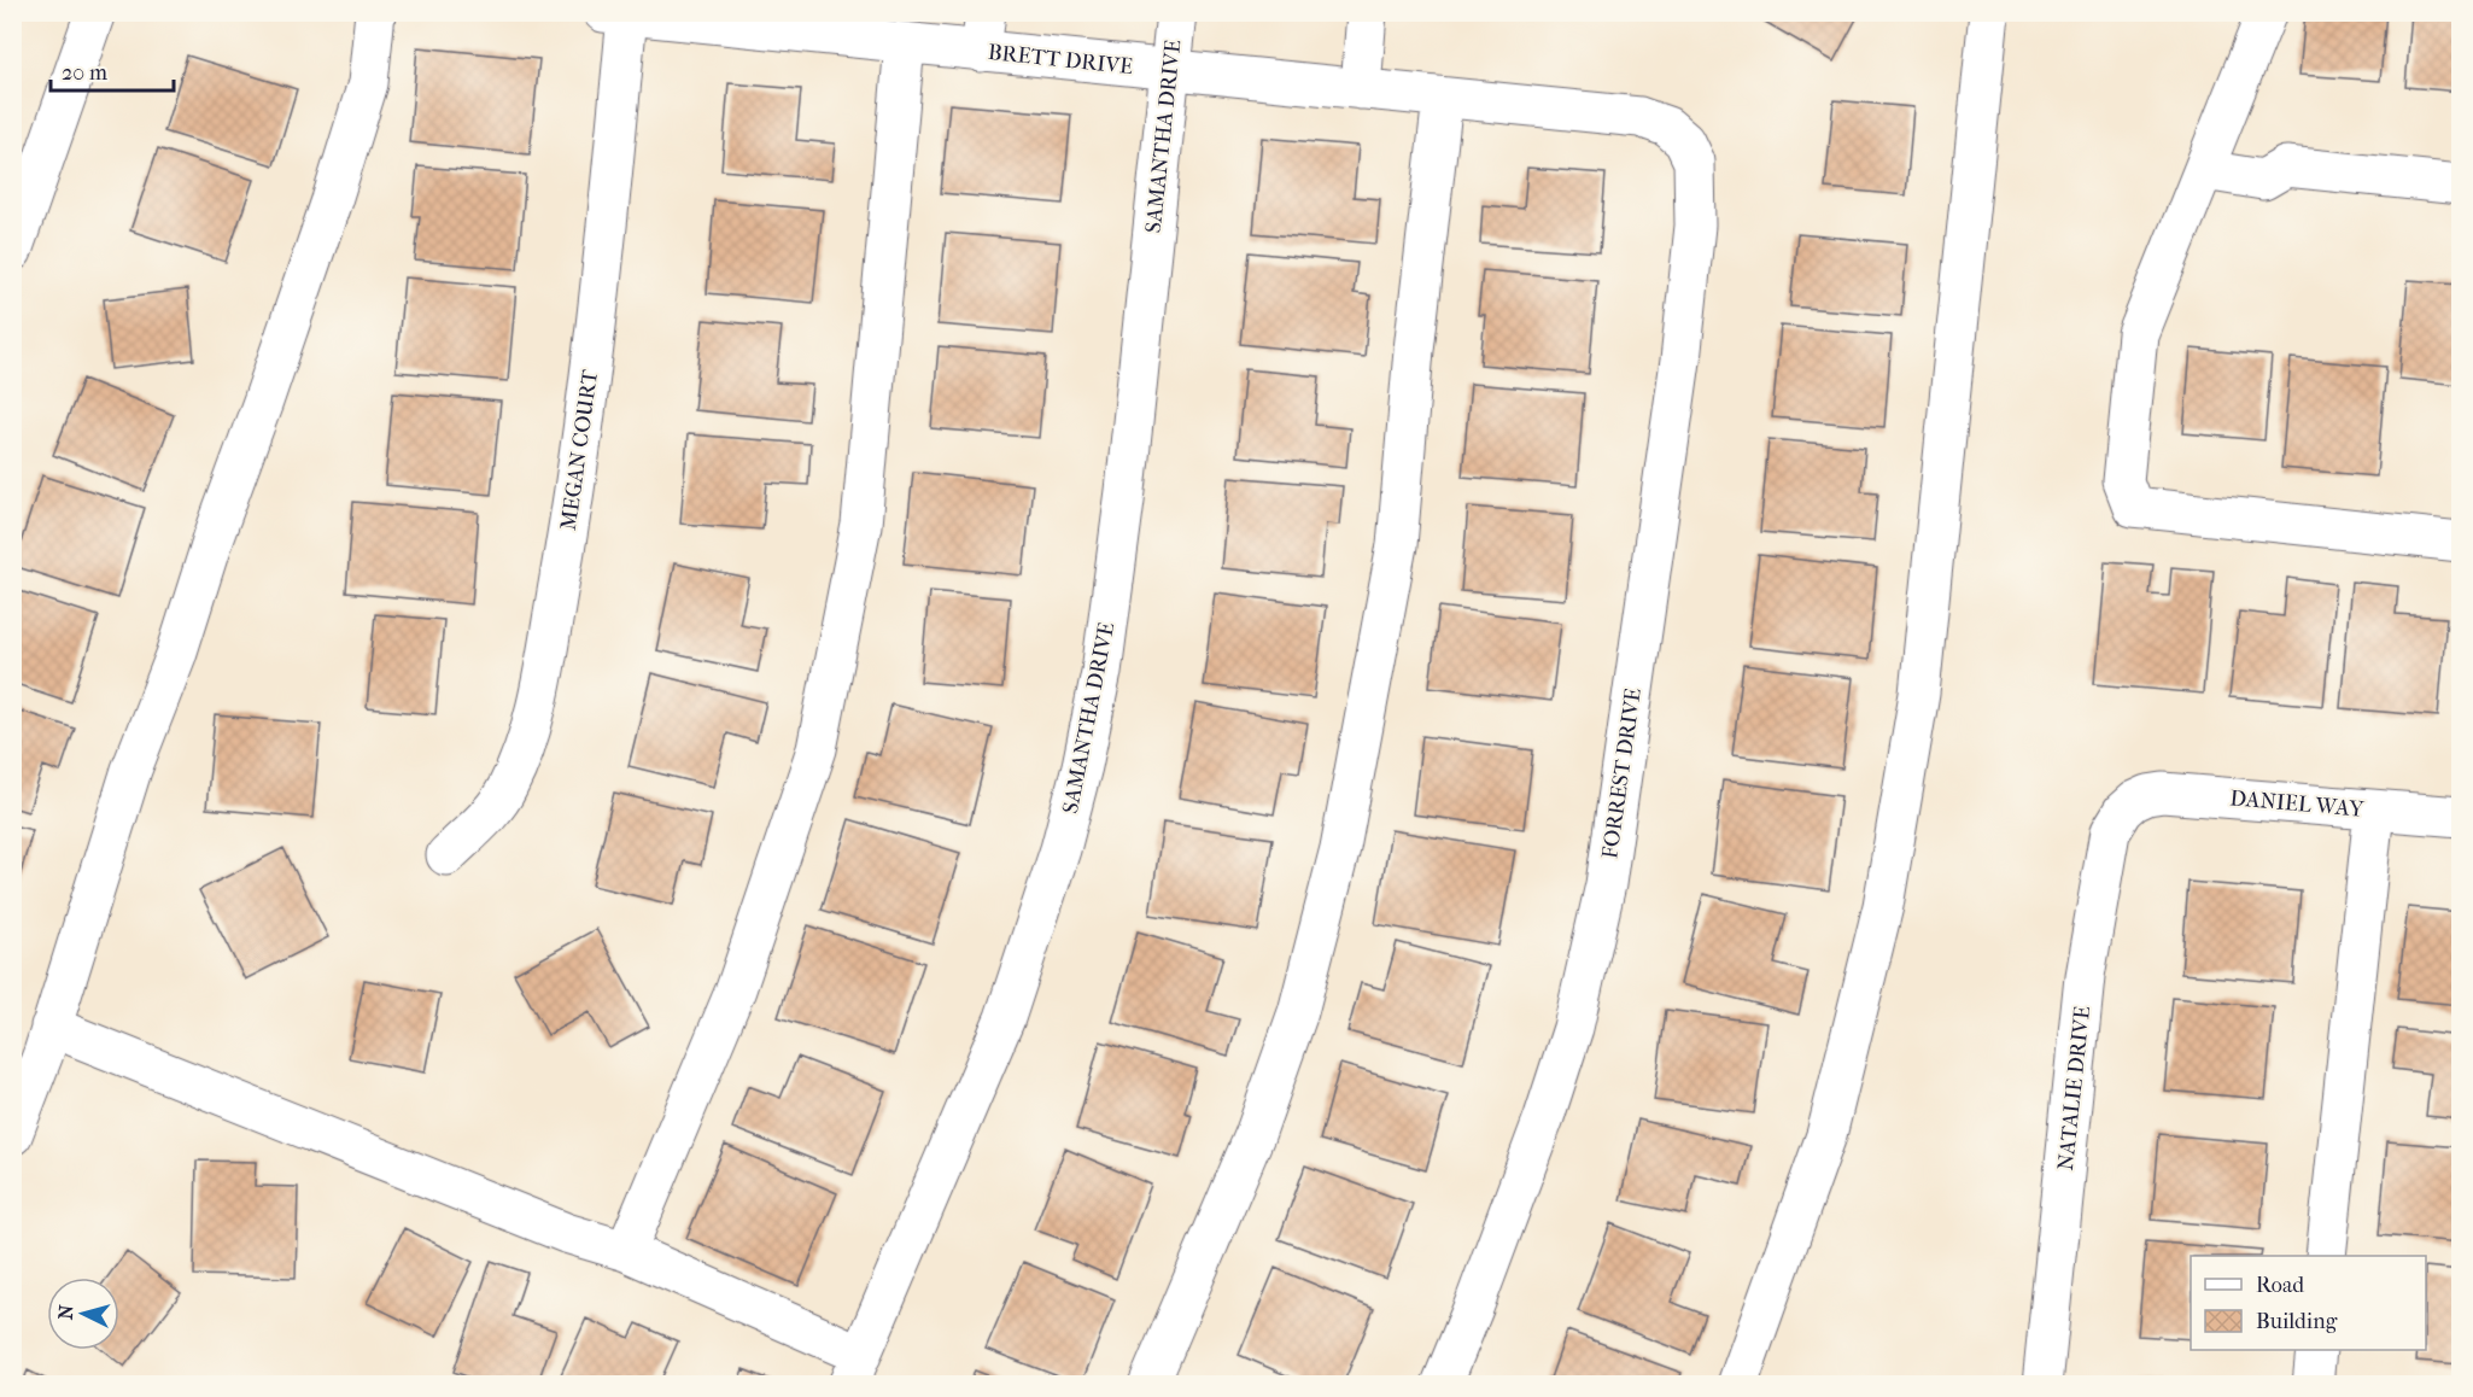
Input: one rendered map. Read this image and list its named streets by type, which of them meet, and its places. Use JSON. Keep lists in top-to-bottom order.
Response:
{
  "streets": {
    "street": [
      "BRETT DRIVE",
      "SAMANTHA DRIVE",
      "MEGAN COURT",
      "FORREST DRIVE",
      "DANIEL WAY",
      "NATALIE DRIVE"
    ]
  },
  "crossings": [
    ["BRETT DRIVE", "SAMANTHA DRIVE"],
    ["BRETT DRIVE", "MEGAN COURT"],
    ["BRETT DRIVE", "FORREST DRIVE"],
    ["DANIEL WAY", "NATALIE DRIVE"]
  ],
  "legend": ["Road", "Building"],
  "scale_bar": "20 m",
  "north": "left"
}
